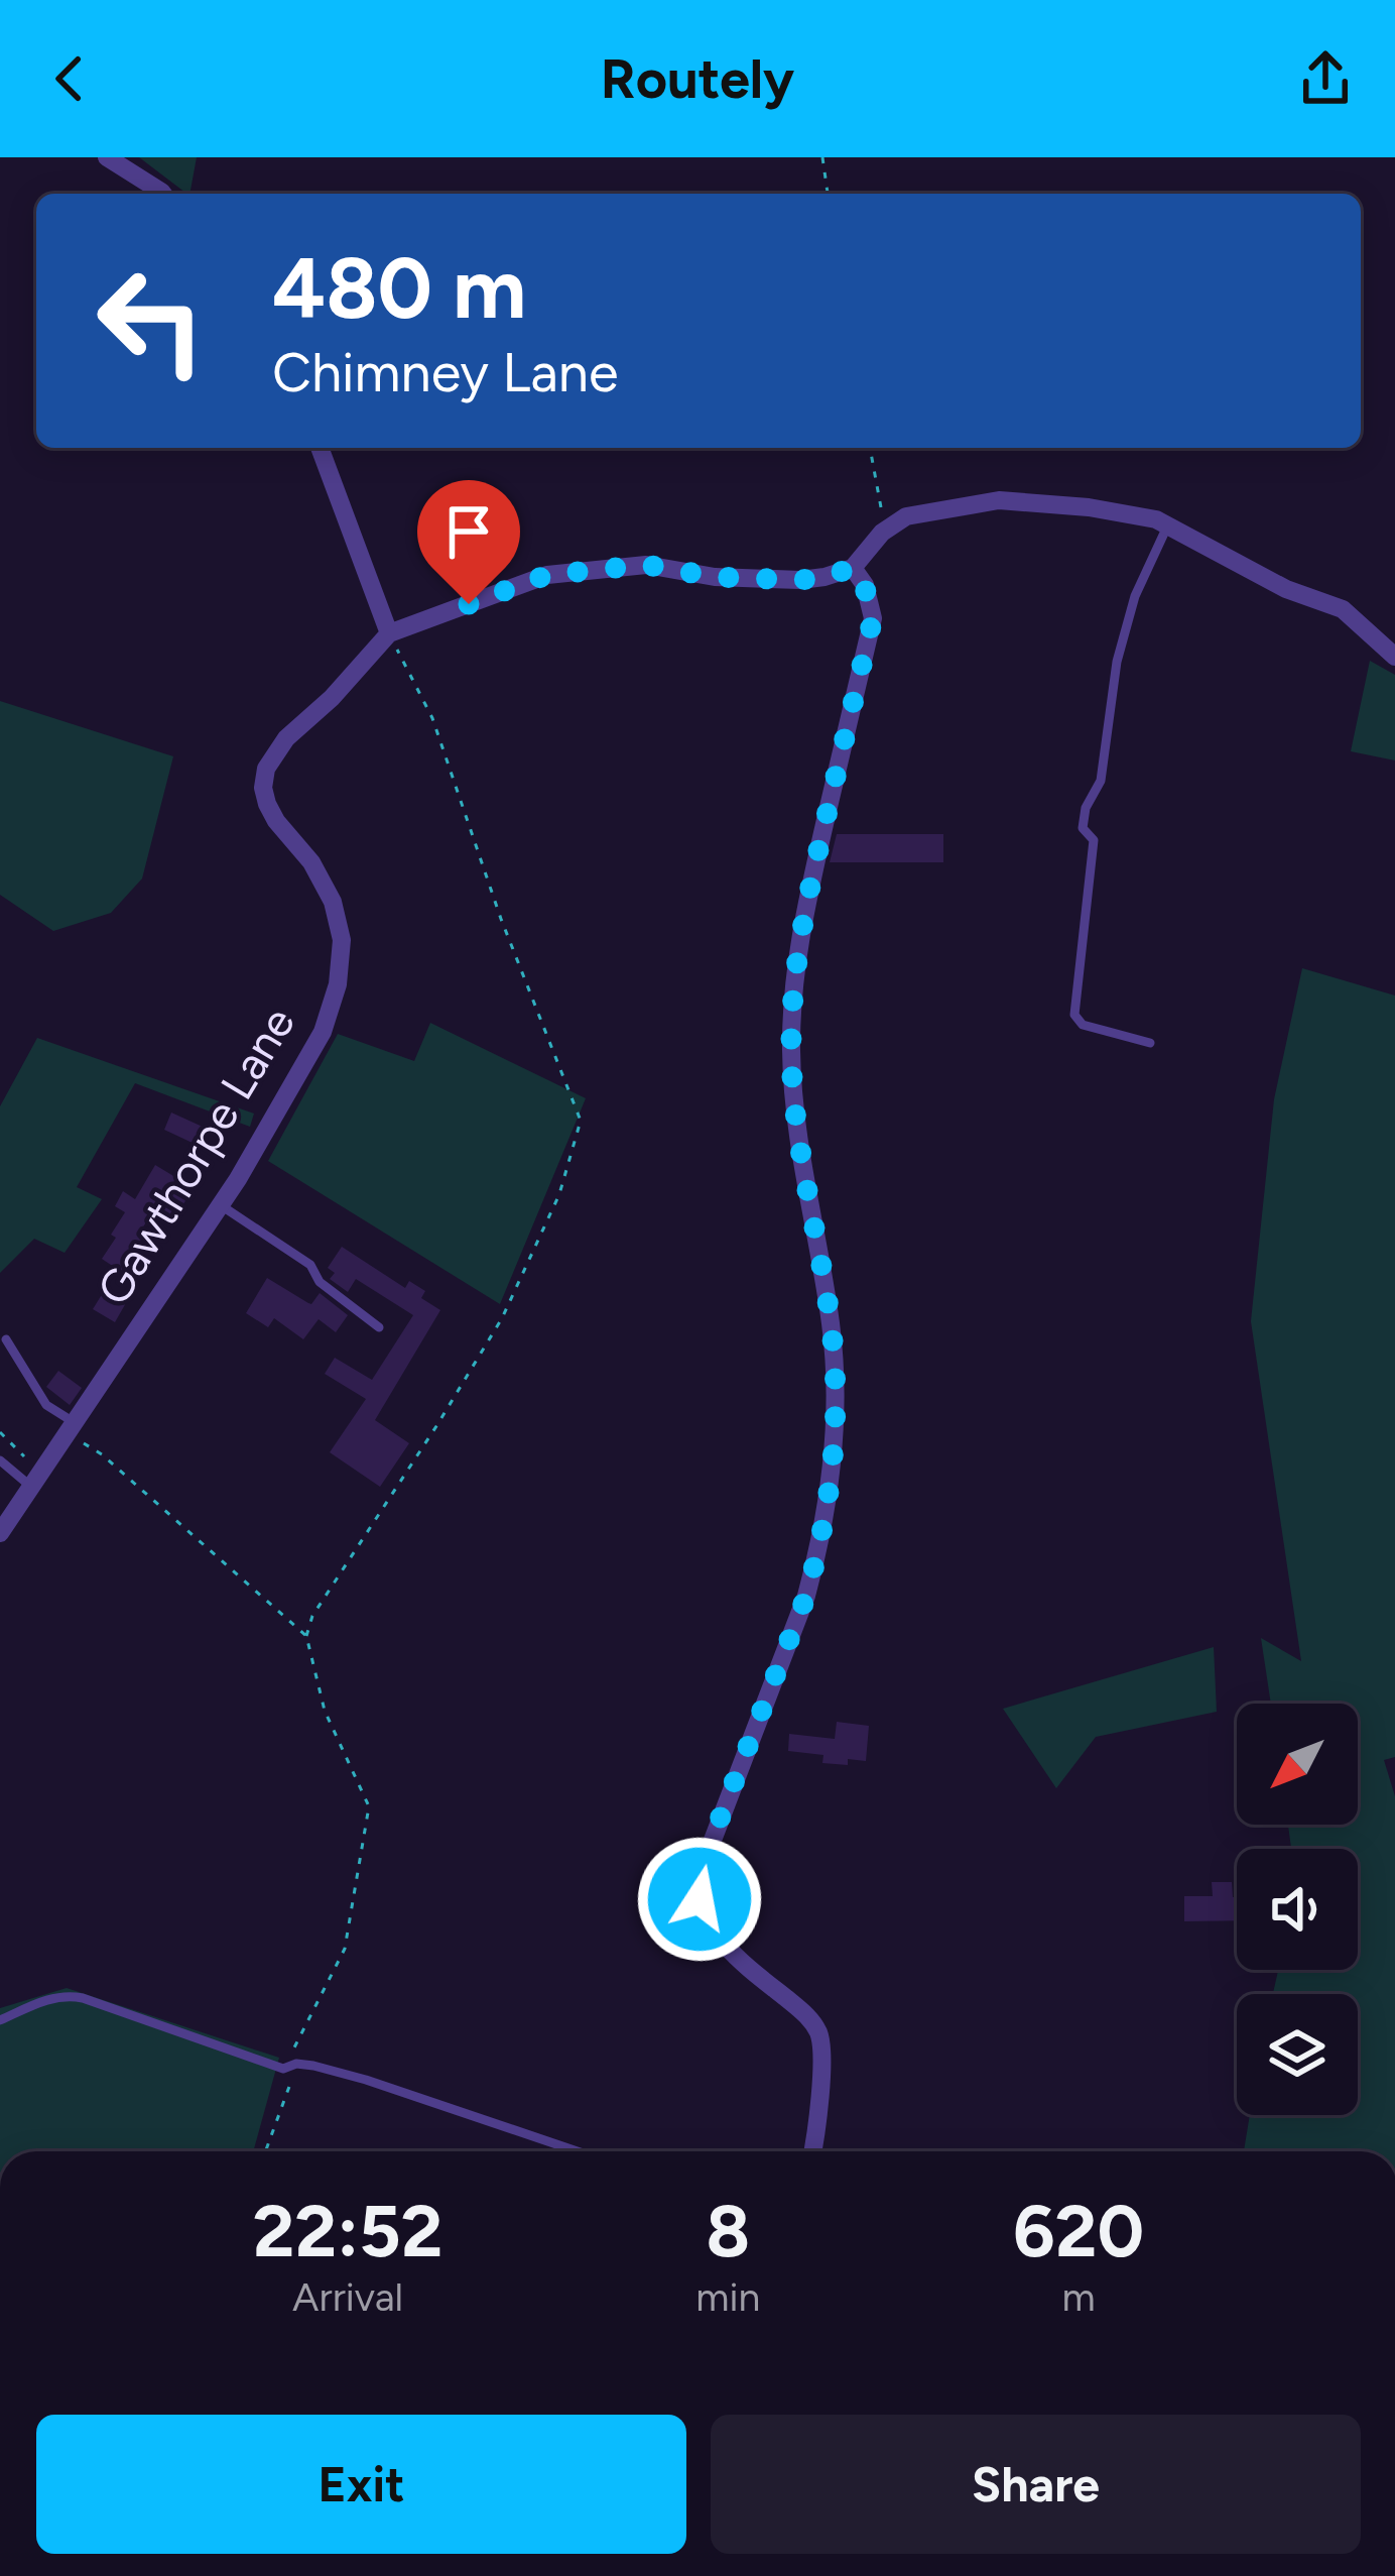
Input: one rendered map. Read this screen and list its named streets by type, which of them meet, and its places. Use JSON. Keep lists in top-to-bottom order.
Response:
{
  "streets": {
    "street": ["Gawthorpe Lane"]
  },
  "north": "bottom left",
  "page": {
    "header": "Routely",
    "turn": ["480 m", "Chimney Lane"],
    "eta": [
      "22:52",
      "Arrival",
      "8",
      "min",
      "620",
      "m"
    ],
    "buttons": ["Exit", "Share"]
  }
}
